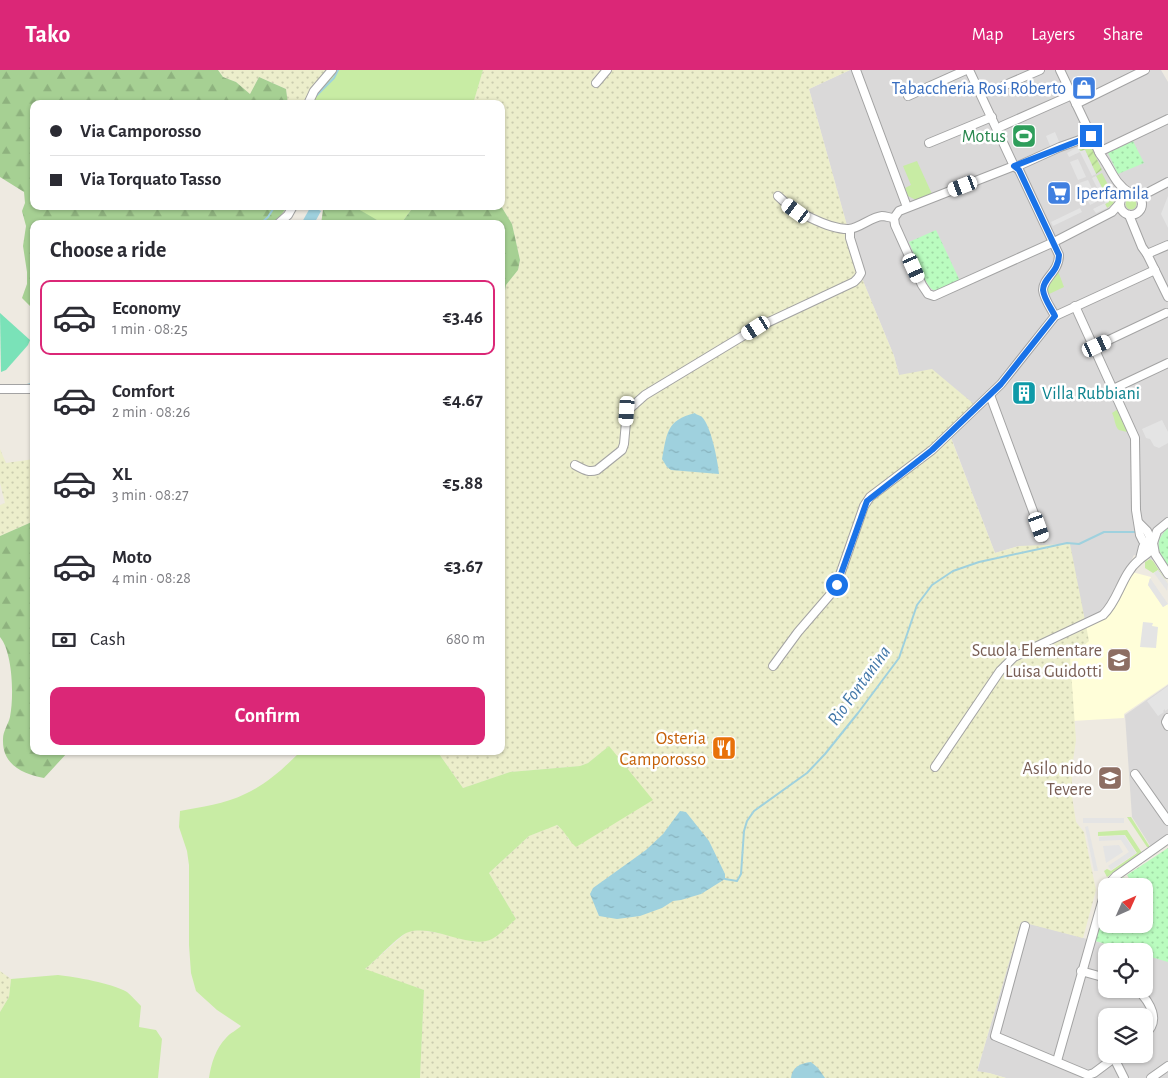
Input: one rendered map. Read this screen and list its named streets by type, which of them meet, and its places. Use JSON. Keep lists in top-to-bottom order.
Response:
{
  "water": ["Rio Fontanina"],
  "places": {
    "shop": ["Tabaccheria Rosi Roberto"],
    "sports": ["Motus"],
    "supermarket": ["Iperfamila"],
    "building": ["Villa Rubbiani"],
    "school or university": ["Scuola Elementare Luisa Guidotti", "Asilo nido Tevere"],
    "restaurant": ["Osteria Camporosso"]
  },
  "north": "top right",
  "page": {
    "header": "Tako",
    "nav": ["Map", "Layers", "Share"],
    "banner": ["Via Camporosso", "Via Torquato Tasso"],
    "heading": "Choose a ride",
    "list": [
      {
        "name": "Economy",
        "note": "1 min · 08:25",
        "value": "€3.46"
      },
      {
        "name": "Comfort",
        "note": "2 min · 08:26",
        "value": "€4.67"
      },
      {
        "name": "XL",
        "note": "3 min · 08:27",
        "value": "€5.88"
      },
      {
        "name": "Moto",
        "note": "4 min · 08:28",
        "value": "€3.67"
      }
    ],
    "pay": ["Cash", "680 m"],
    "buttons": "Confirm"
  }
}
